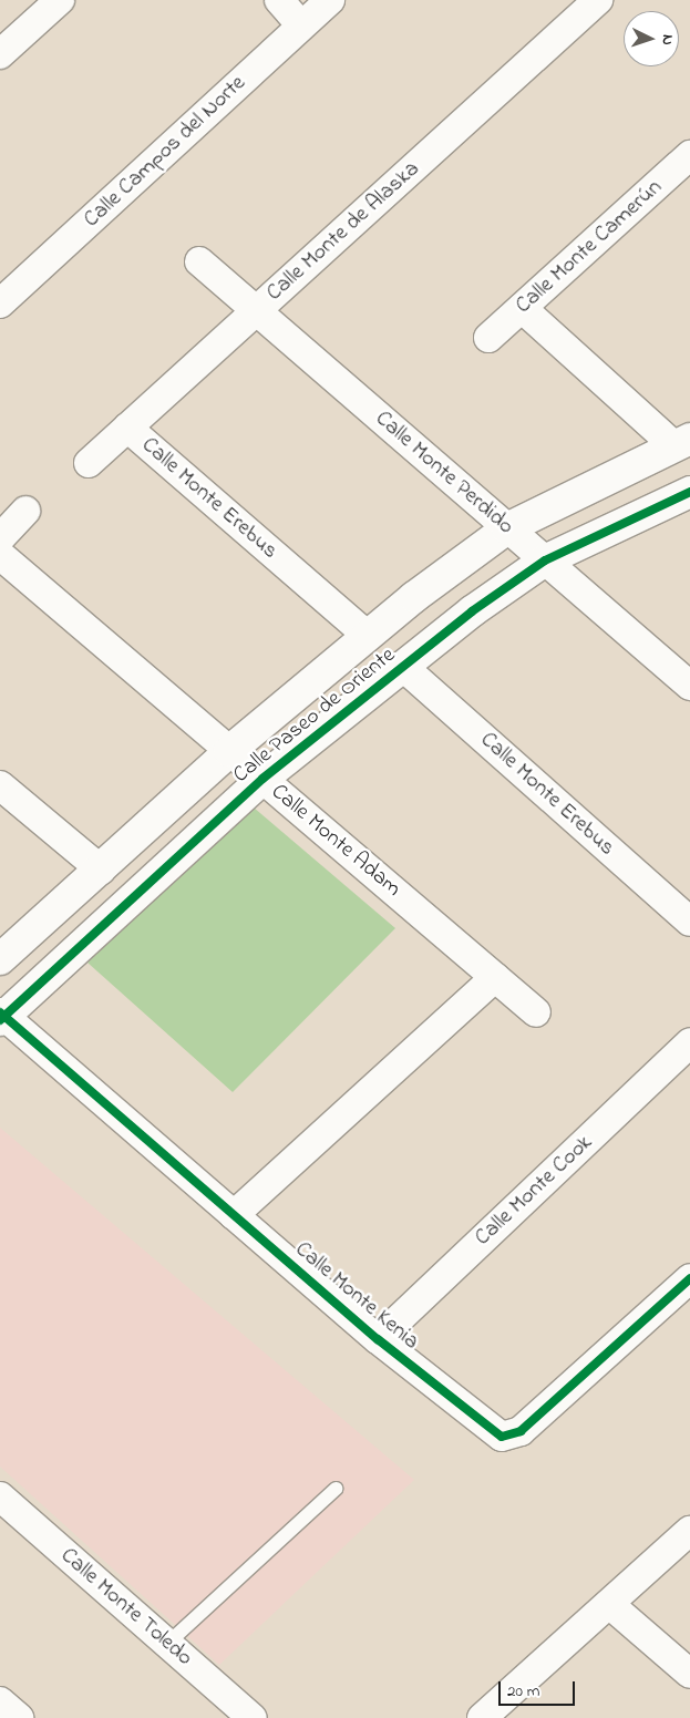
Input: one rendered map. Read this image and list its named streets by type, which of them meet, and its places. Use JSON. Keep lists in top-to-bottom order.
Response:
{
  "streets": {
    "street": [
      "Calle Campos del Norte",
      "Calle Monte de Alaska",
      "Calle Monte Camerún",
      "Calle Monte Perdido",
      "Calle Monte Erebus",
      "Calle Paseo de Oriente",
      "Calle Monte Adam",
      "Calle Monte Cook",
      "Calle Monte Kenia",
      "Calle Monte Toledo"
    ]
  },
  "crossings": [
    ["Calle Monte de Alaska", "Calle Monte Perdido"],
    ["Calle Monte de Alaska", "Calle Monte Erebus"],
    ["Calle Monte Perdido", "Calle Paseo de Oriente"],
    ["Calle Monte Erebus", "Calle Paseo de Oriente"],
    ["Calle Paseo de Oriente", "Calle Monte Adam"],
    ["Calle Paseo de Oriente", "Calle Monte Kenia"],
    ["Calle Monte Cook", "Calle Monte Kenia"]
  ],
  "scale_bar": "20 m",
  "north": "right"
}
